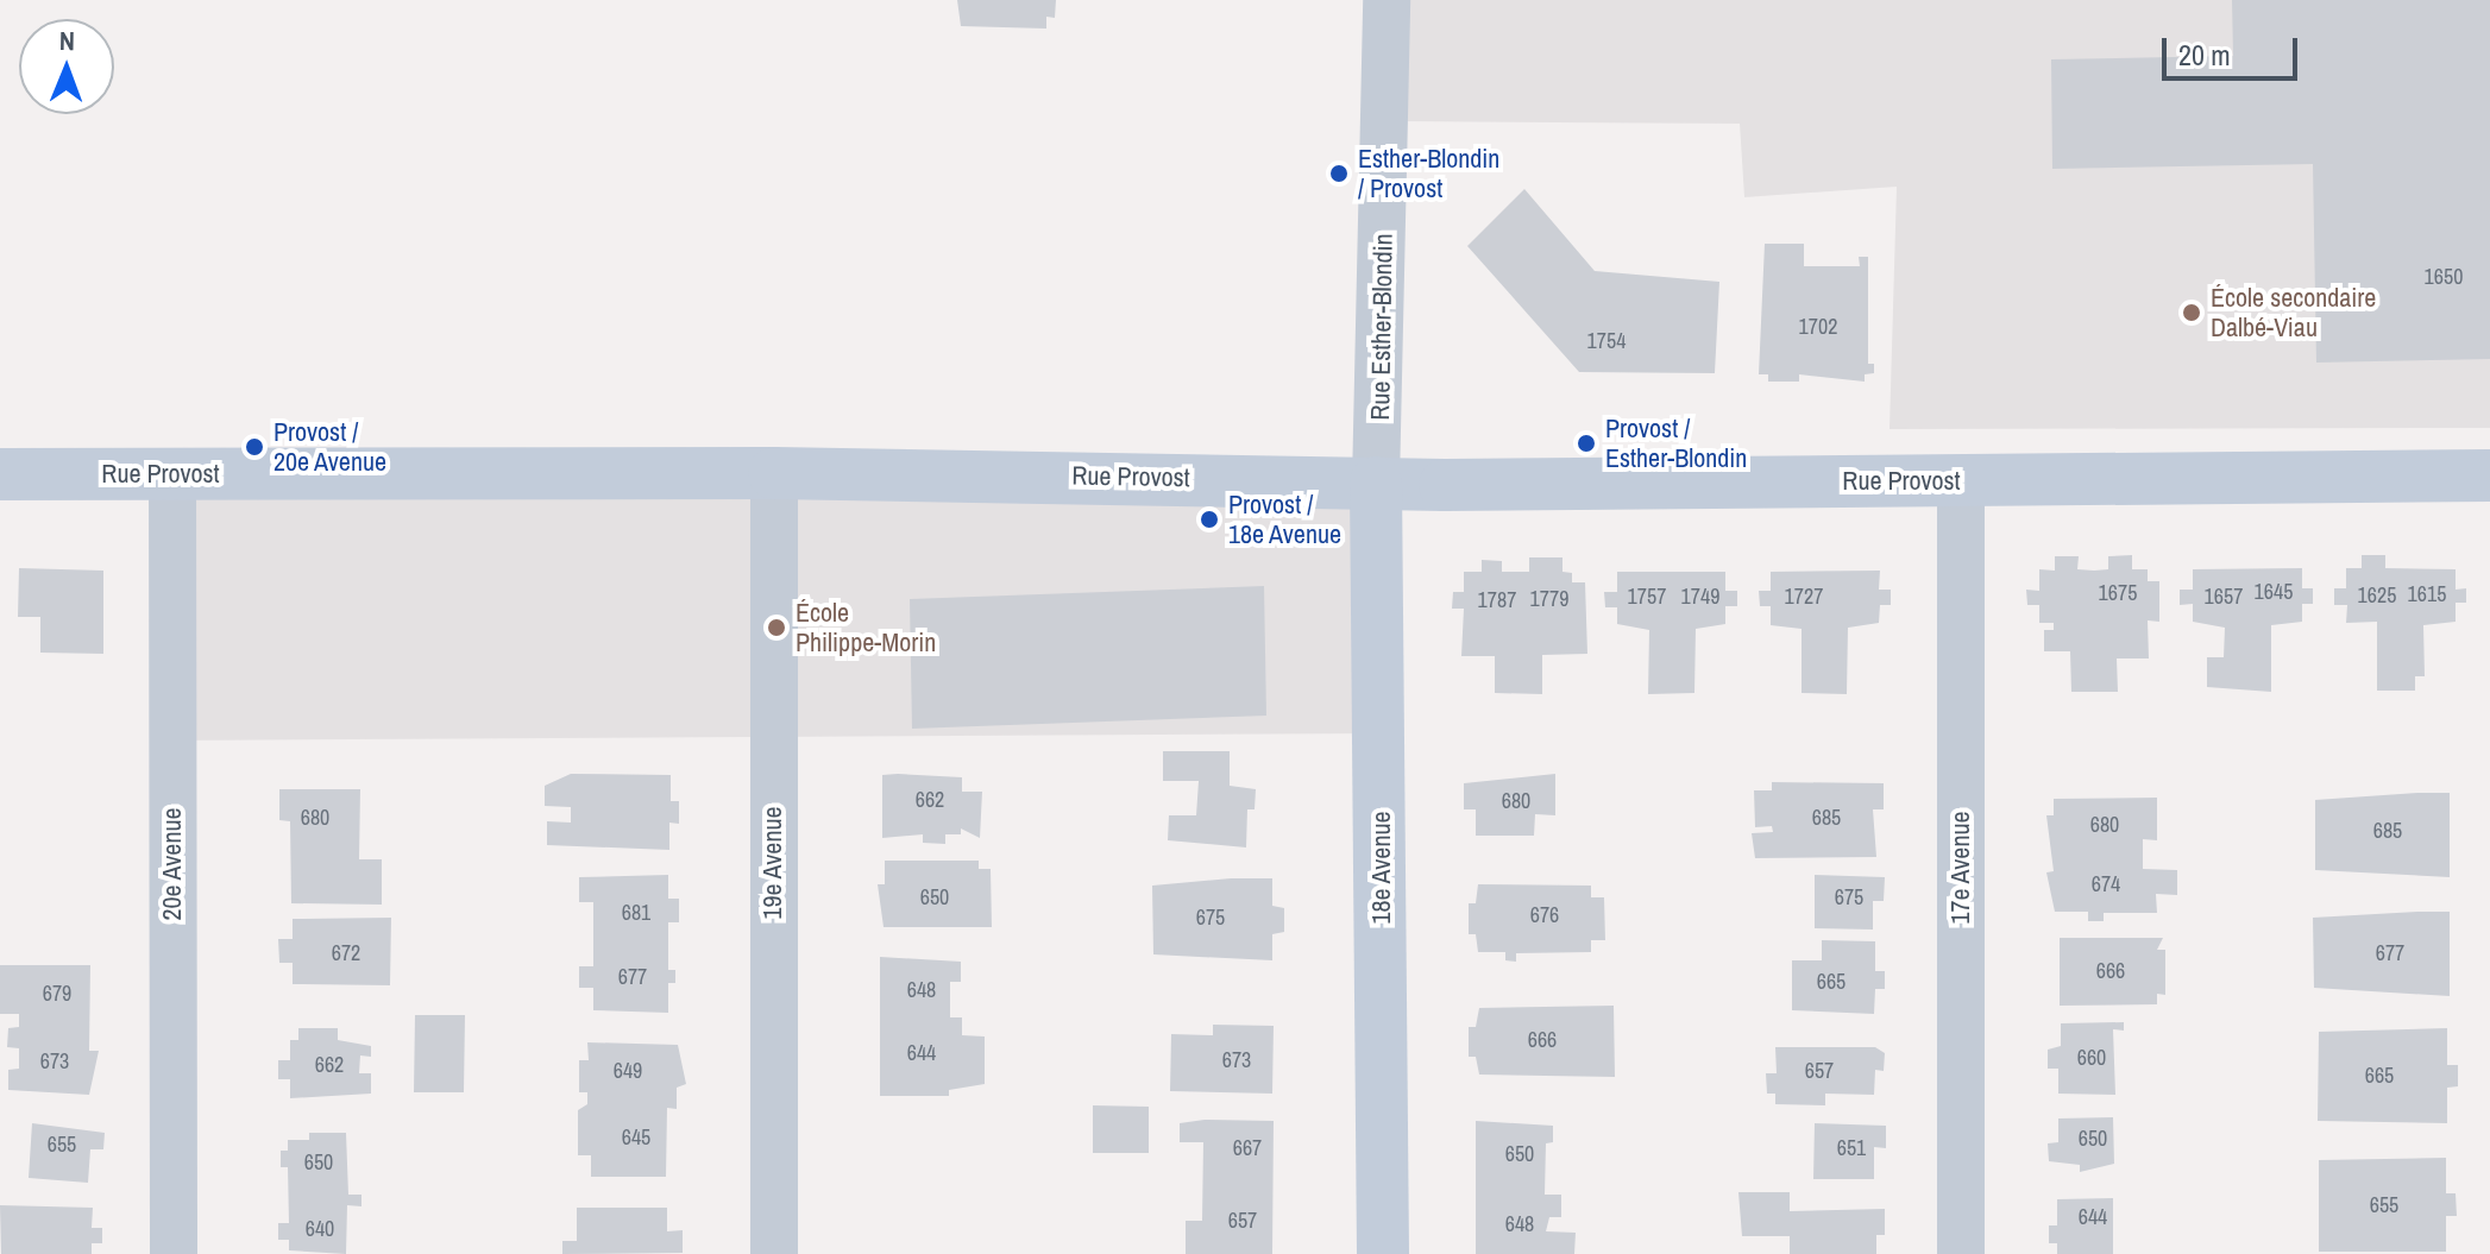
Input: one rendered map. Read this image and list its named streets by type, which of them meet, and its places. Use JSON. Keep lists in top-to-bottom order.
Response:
{
  "streets": {
    "street": [
      "Rue Esther-Blondin",
      "Rue Provost",
      "19e Avenue",
      "20e Avenue",
      "18e Avenue",
      "17e Avenue"
    ]
  },
  "crossings": [
    ["Rue Esther-Blondin", "Rue Provost"],
    ["Rue Esther-Blondin", "18e Avenue"],
    ["Rue Provost", "19e Avenue"],
    ["Rue Provost", "20e Avenue"],
    ["Rue Provost", "18e Avenue"],
    ["Rue Provost", "17e Avenue"]
  ],
  "places": [
    "Esther-Blondin / Provost",
    "École secondaire Dalbé-Viau",
    "Provost / Esther-Blondin",
    "Provost / 20e Avenue",
    "Provost / 18e Avenue",
    "École Philippe-Morin"
  ],
  "house_numbers": [
    "1650",
    "1702",
    "1754",
    "1645",
    "1675",
    "1615",
    "1625",
    "1757",
    "1749",
    "1727",
    "1657",
    "1779",
    "1787",
    "662",
    "680",
    "680",
    "685",
    "680",
    "685",
    "674",
    "650",
    "675",
    "681",
    "676",
    "675",
    "672",
    "677",
    "666",
    "677",
    "665",
    "648",
    "679",
    "666",
    "644",
    "660",
    "673",
    "673",
    "662",
    "649",
    "657",
    "665",
    "645",
    "650",
    "655",
    "667",
    "651",
    "650",
    "650",
    "655",
    "644",
    "657",
    "648",
    "640"
  ],
  "scale_bar": "20 m",
  "north": "top"
}
